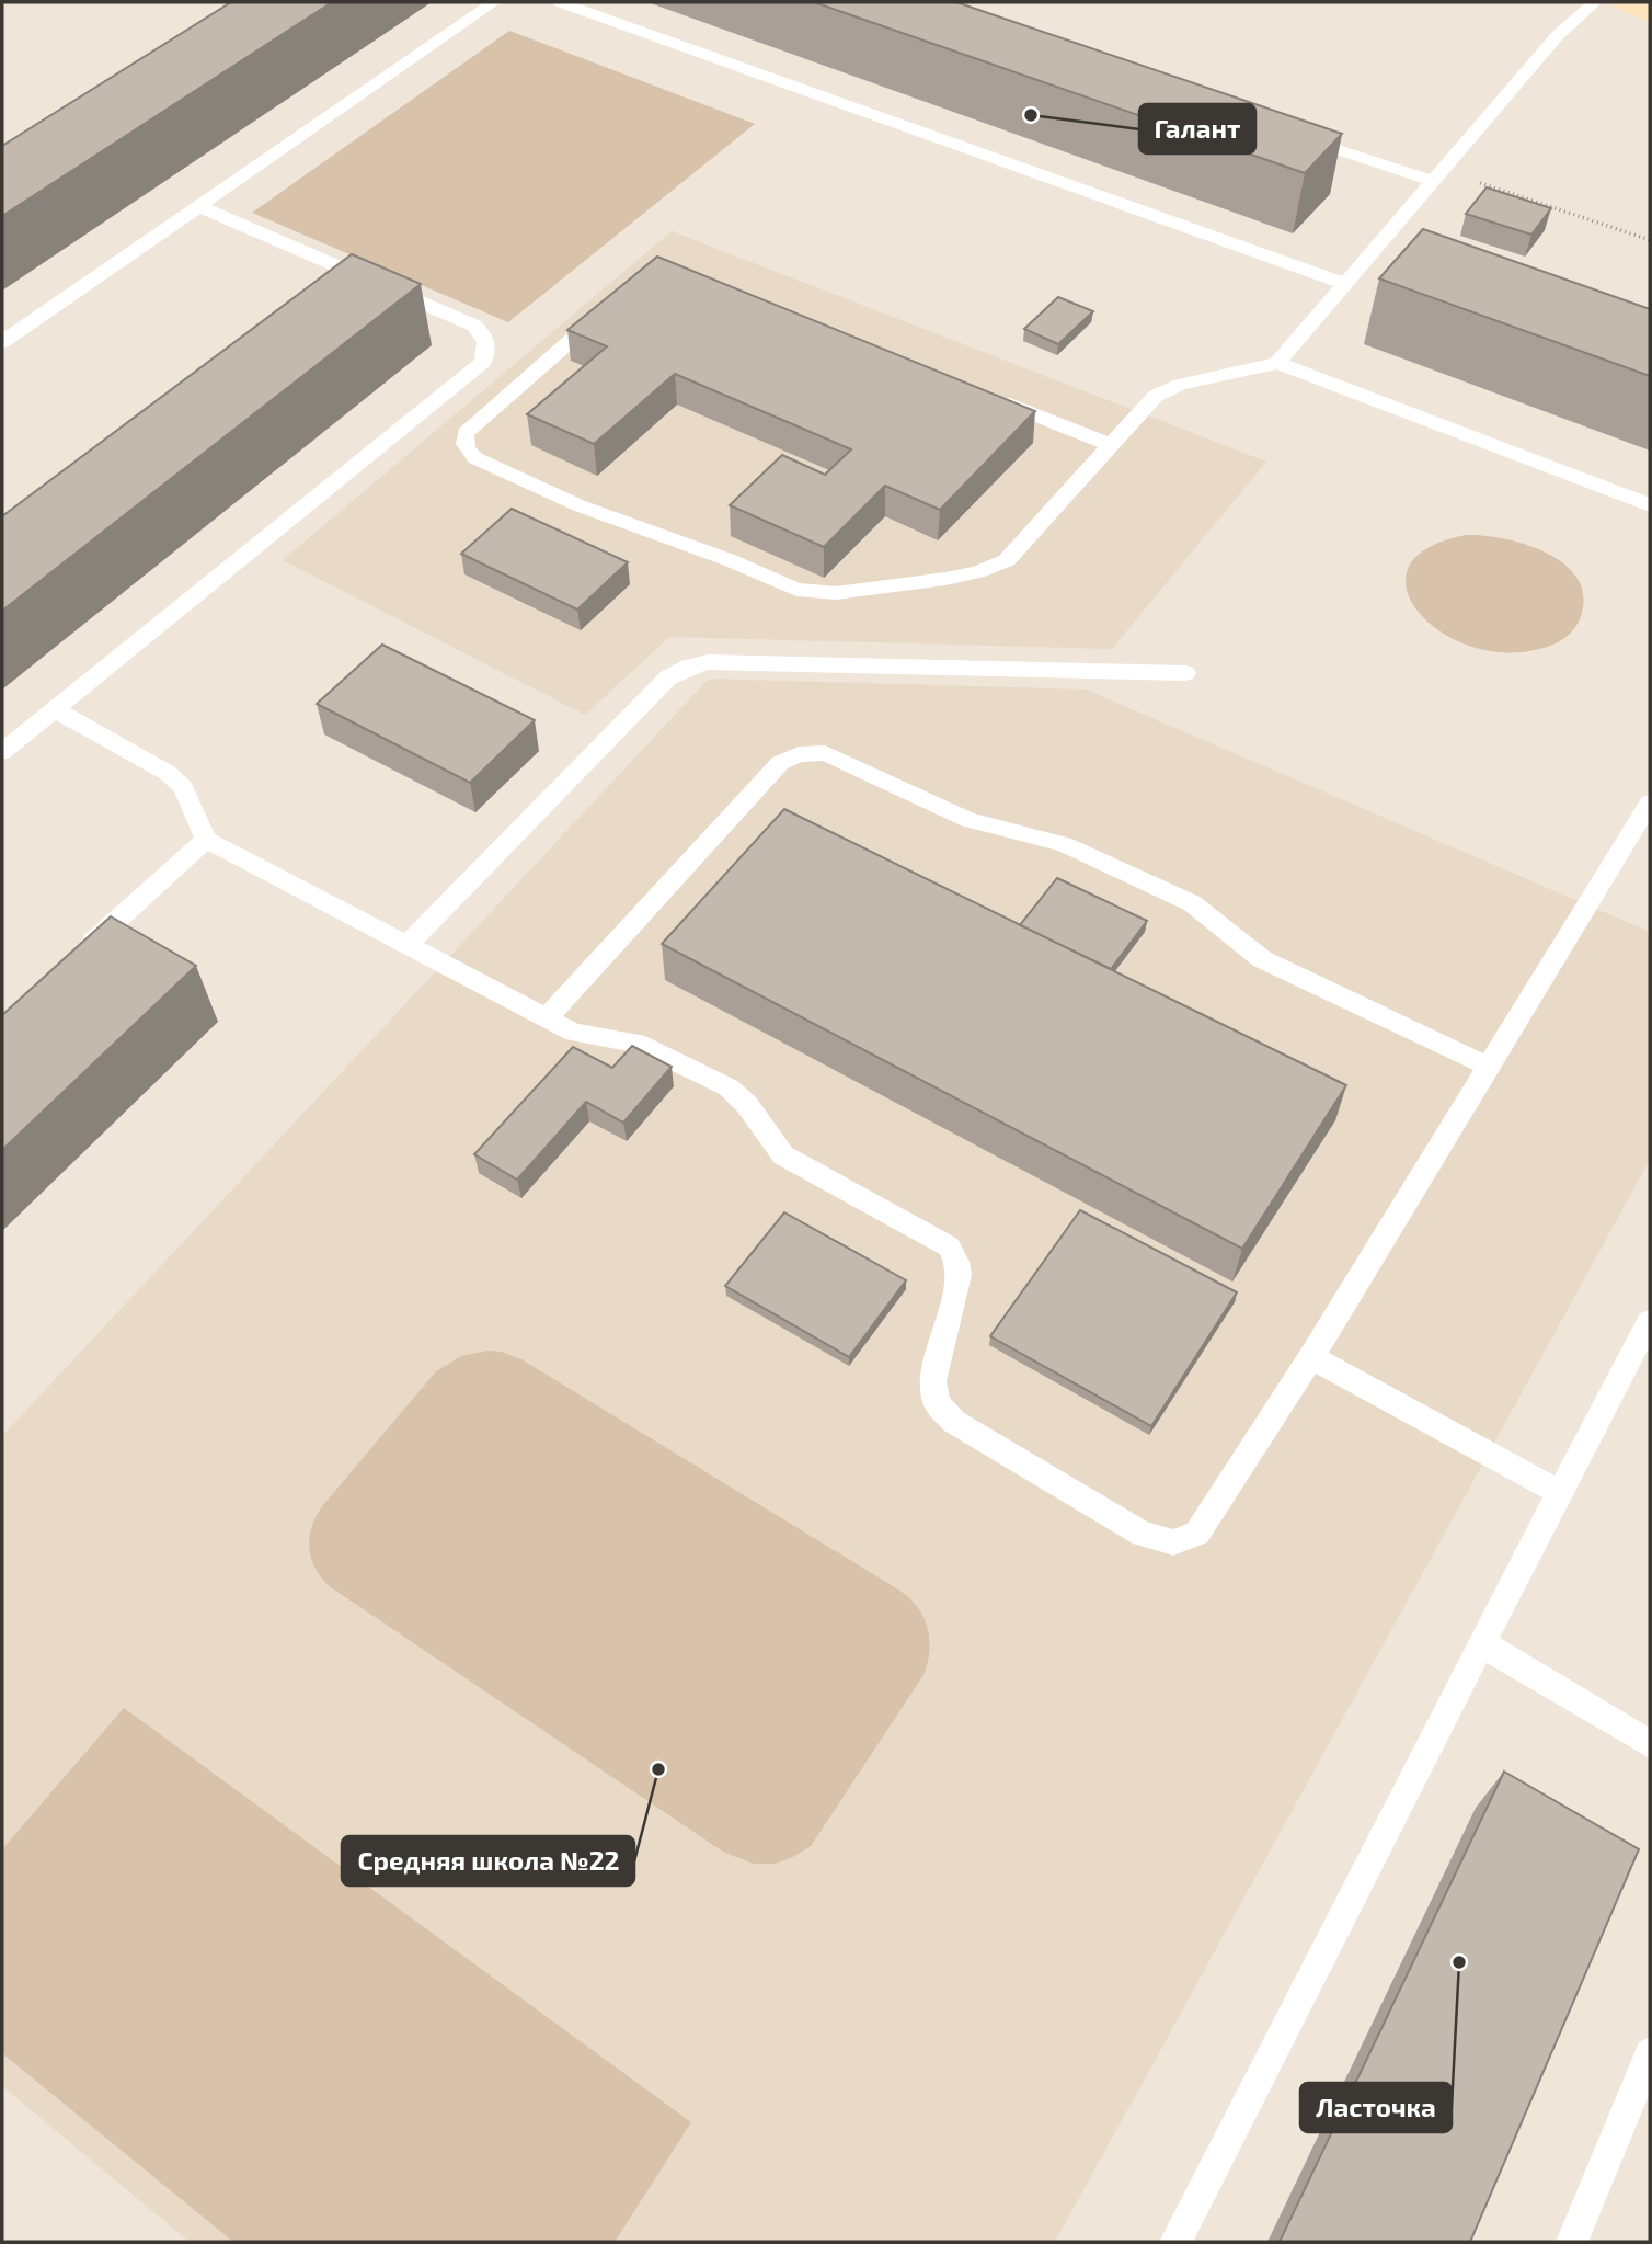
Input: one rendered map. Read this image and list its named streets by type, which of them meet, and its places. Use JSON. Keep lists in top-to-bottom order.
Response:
{
  "places": ["Галант", "Средняя школа №22", "Ласточка"]
}
